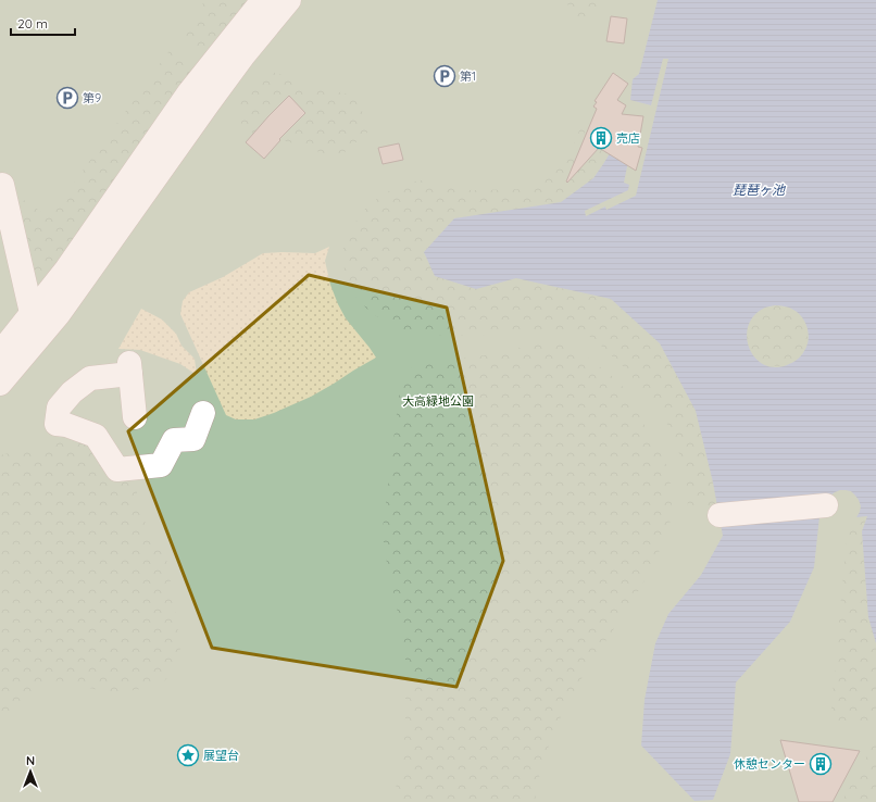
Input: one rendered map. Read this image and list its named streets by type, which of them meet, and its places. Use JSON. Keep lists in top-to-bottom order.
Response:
{
  "water": ["琵琶ヶ池"],
  "parks": ["大高緑地公園"],
  "places": {
    "parking": ["第1", "第9"],
    "building": ["売店", "休憩センター"],
    "place": ["展望台"]
  },
  "scale_bar": "20 m",
  "north": "top"
}
